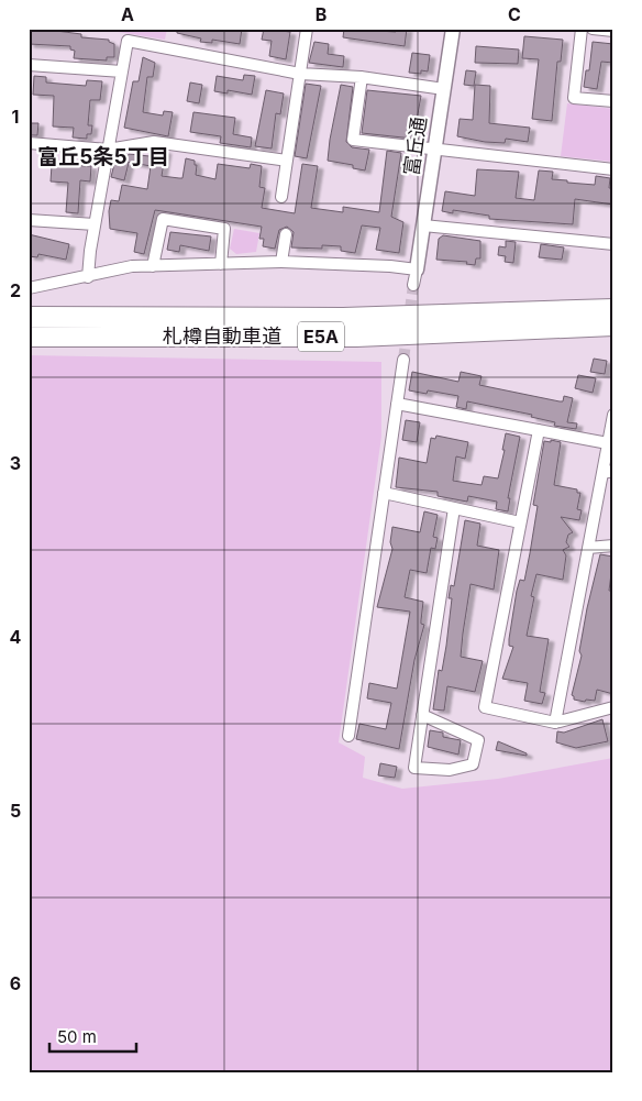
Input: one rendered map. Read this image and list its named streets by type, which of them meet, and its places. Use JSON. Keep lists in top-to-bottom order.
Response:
{
  "streets": {
    "highway": ["札樽自動車道", "E5A"],
    "street": ["富丘通"]
  },
  "districts": ["富丘5条5丁目"],
  "scale_bar": "50 m",
  "grid": {
    "columns": ["A", "B", "C"],
    "rows": [
      "1",
      "2",
      "3",
      "4",
      "5",
      "6"
    ]
  }
}
